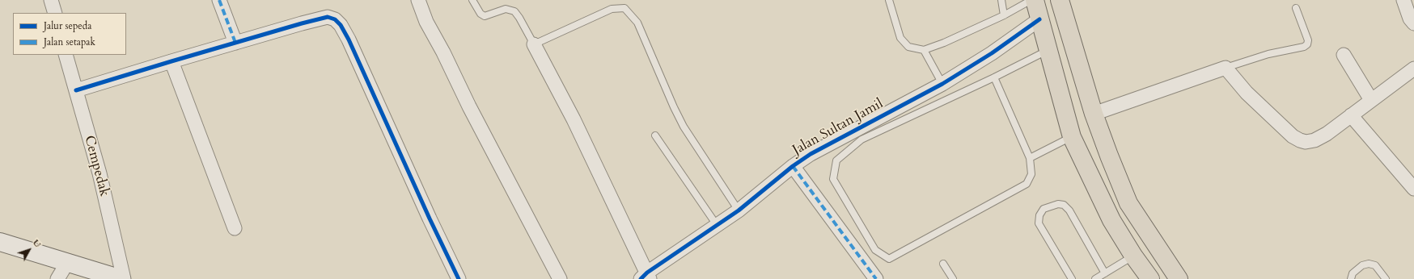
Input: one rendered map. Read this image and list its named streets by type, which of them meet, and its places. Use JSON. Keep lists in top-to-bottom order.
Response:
{
  "streets": {
    "street": ["Jalan Sultan Jamil", "Cempedak"]
  },
  "legend": ["Jalur sepeda", "Jalan setapak"],
  "north": "top right"
}
